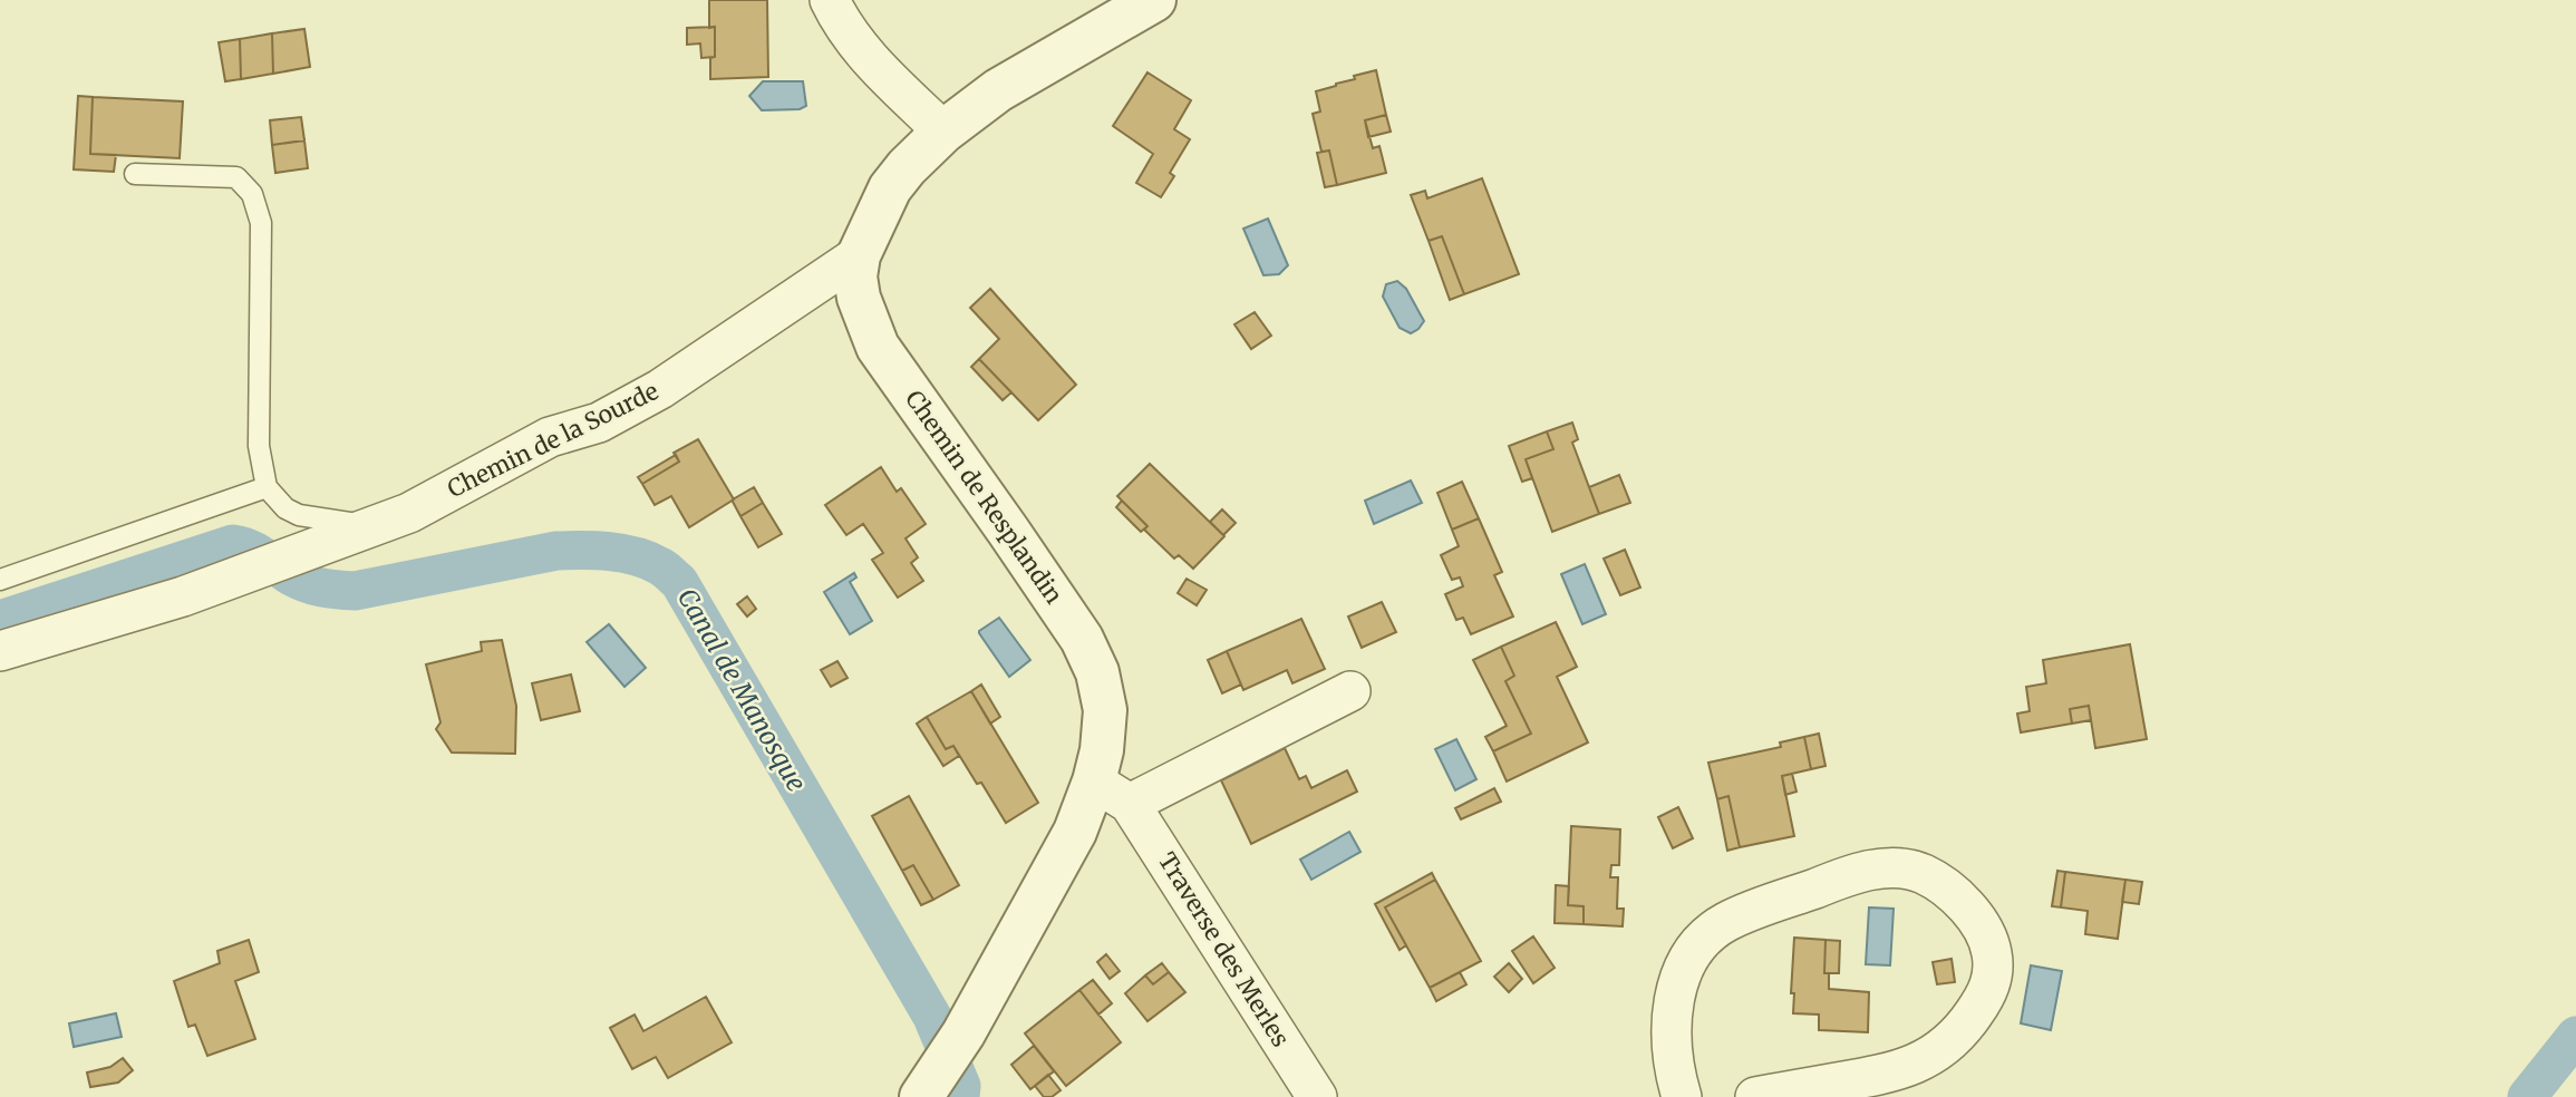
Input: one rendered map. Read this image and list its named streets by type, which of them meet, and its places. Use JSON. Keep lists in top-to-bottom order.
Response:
{
  "streets": {
    "street": ["Chemin de la Sourde", "Chemin de Resplandin", "Traverse des Merles"]
  },
  "crossings": [
    ["Chemin de la Sourde", "Chemin de Resplandin"],
    ["Chemin de Resplandin", "Traverse des Merles"]
  ],
  "water": ["Canal de Manosque"]
}
